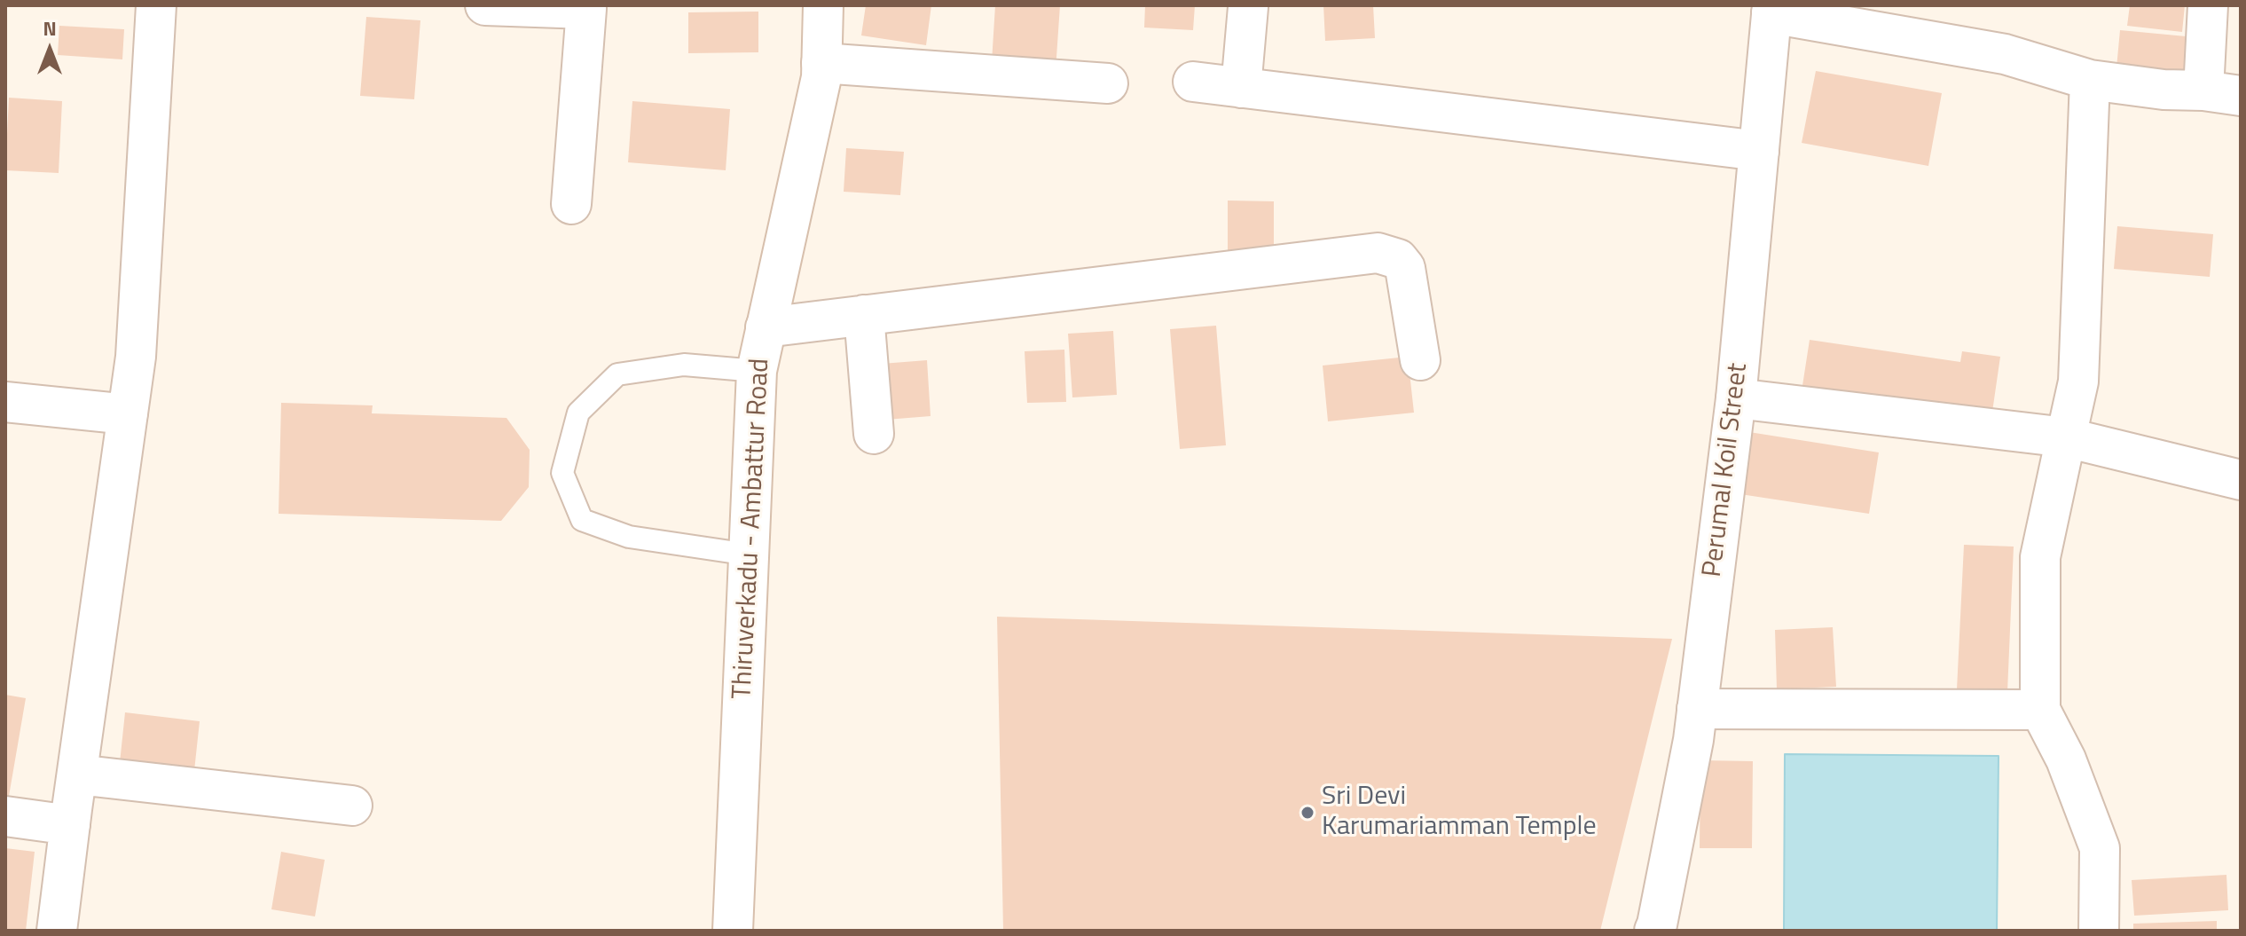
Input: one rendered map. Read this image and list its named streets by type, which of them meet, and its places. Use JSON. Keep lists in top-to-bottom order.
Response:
{
  "streets": {
    "street": ["Perumal Koil Street", "Thiruverkadu - Ambattur Road"]
  },
  "places": ["Sri Devi Karumariamman Temple"],
  "north": "top"
}
